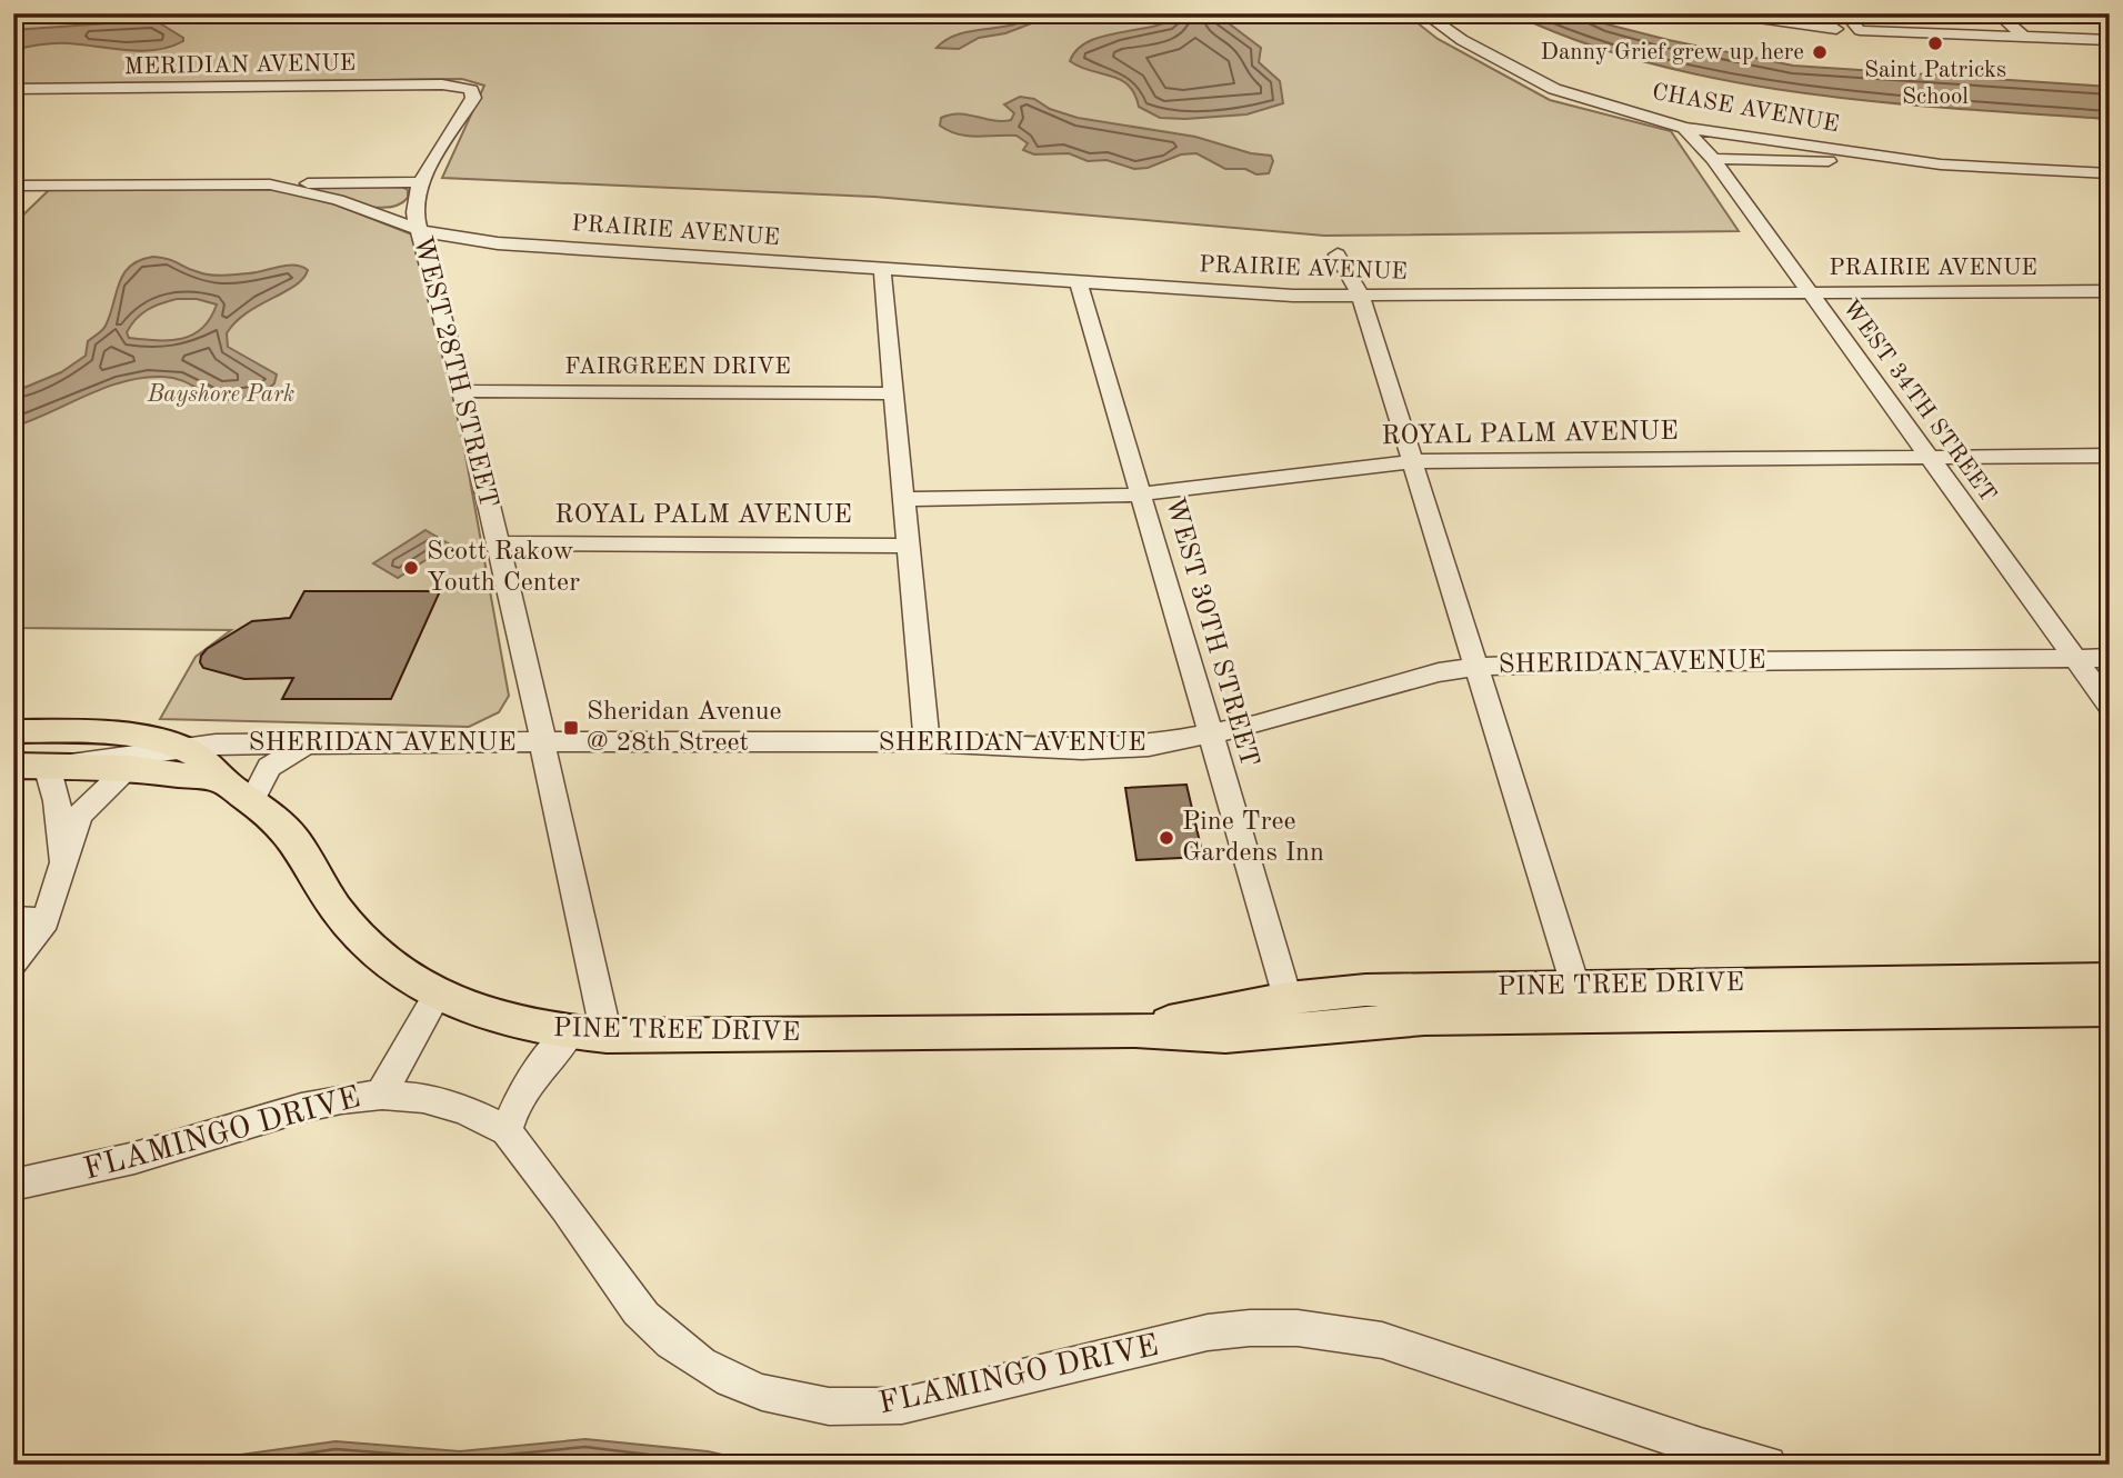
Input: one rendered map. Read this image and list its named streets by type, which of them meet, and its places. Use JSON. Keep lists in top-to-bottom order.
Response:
{
  "streets": {
    "main road": ["PINE TREE DRIVE"],
    "street": [
      "MERIDIAN AVENUE",
      "CHASE AVENUE",
      "PRAIRIE AVENUE",
      "FAIRGREEN DRIVE",
      "WEST 28TH STREET",
      "WEST 34TH STREET",
      "ROYAL PALM AVENUE",
      "WEST 30TH STREET",
      "SHERIDAN AVENUE",
      "FLAMINGO DRIVE"
    ]
  },
  "crossings": [
    ["MERIDIAN AVENUE", "PRAIRIE AVENUE"],
    ["MERIDIAN AVENUE", "WEST 28TH STREET"],
    ["CHASE AVENUE", "WEST 34TH STREET"],
    ["PRAIRIE AVENUE", "WEST 28TH STREET"],
    ["PRAIRIE AVENUE", "WEST 34TH STREET"],
    ["PRAIRIE AVENUE", "WEST 30TH STREET"],
    ["FAIRGREEN DRIVE", "WEST 28TH STREET"],
    ["WEST 28TH STREET", "ROYAL PALM AVENUE"],
    ["WEST 28TH STREET", "SHERIDAN AVENUE"],
    ["WEST 28TH STREET", "PINE TREE DRIVE"],
    ["WEST 34TH STREET", "ROYAL PALM AVENUE"],
    ["WEST 34TH STREET", "SHERIDAN AVENUE"],
    ["ROYAL PALM AVENUE", "WEST 30TH STREET"],
    ["WEST 30TH STREET", "SHERIDAN AVENUE"],
    ["WEST 30TH STREET", "PINE TREE DRIVE"],
    ["SHERIDAN AVENUE", "PINE TREE DRIVE"]
  ],
  "parks": ["Bayshore Park"],
  "places": {
    "other": [
      "Saint Patricks School",
      "Danny Grief grew up here",
      "Scott Rakow Youth Center",
      "Pine Tree Gardens Inn"
    ],
    "transit": ["Sheridan Avenue @ 28th Street"]
  }
}
